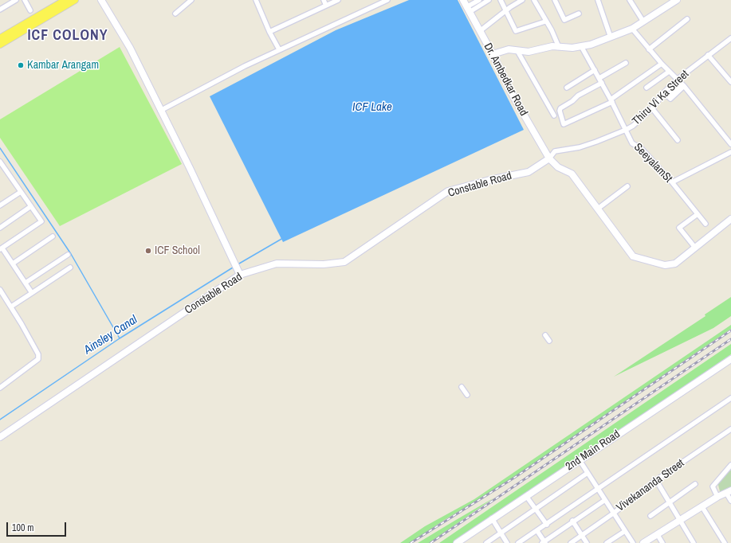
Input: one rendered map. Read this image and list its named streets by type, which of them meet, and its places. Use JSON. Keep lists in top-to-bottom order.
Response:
{
  "streets": {
    "street": [
      "Dr. Ambedkar Road",
      "Thiru Vi Ka Street",
      "SeeyalamSt",
      "Constable Road",
      "2nd Main Road",
      "Vivekananda Street"
    ]
  },
  "crossings": [
    ["Dr. Ambedkar Road", "Thiru Vi Ka Street"],
    ["Dr. Ambedkar Road", "Constable Road"],
    ["Thiru Vi Ka Street", "SeeyalamSt"],
    ["Thiru Vi Ka Street", "Constable Road"]
  ],
  "districts": ["ICF COLONY"],
  "water": ["ICF Lake", "Ainsley Canal"],
  "places": ["Kambar Arangam", "ICF School"],
  "scale_bar": "100 m"
}
